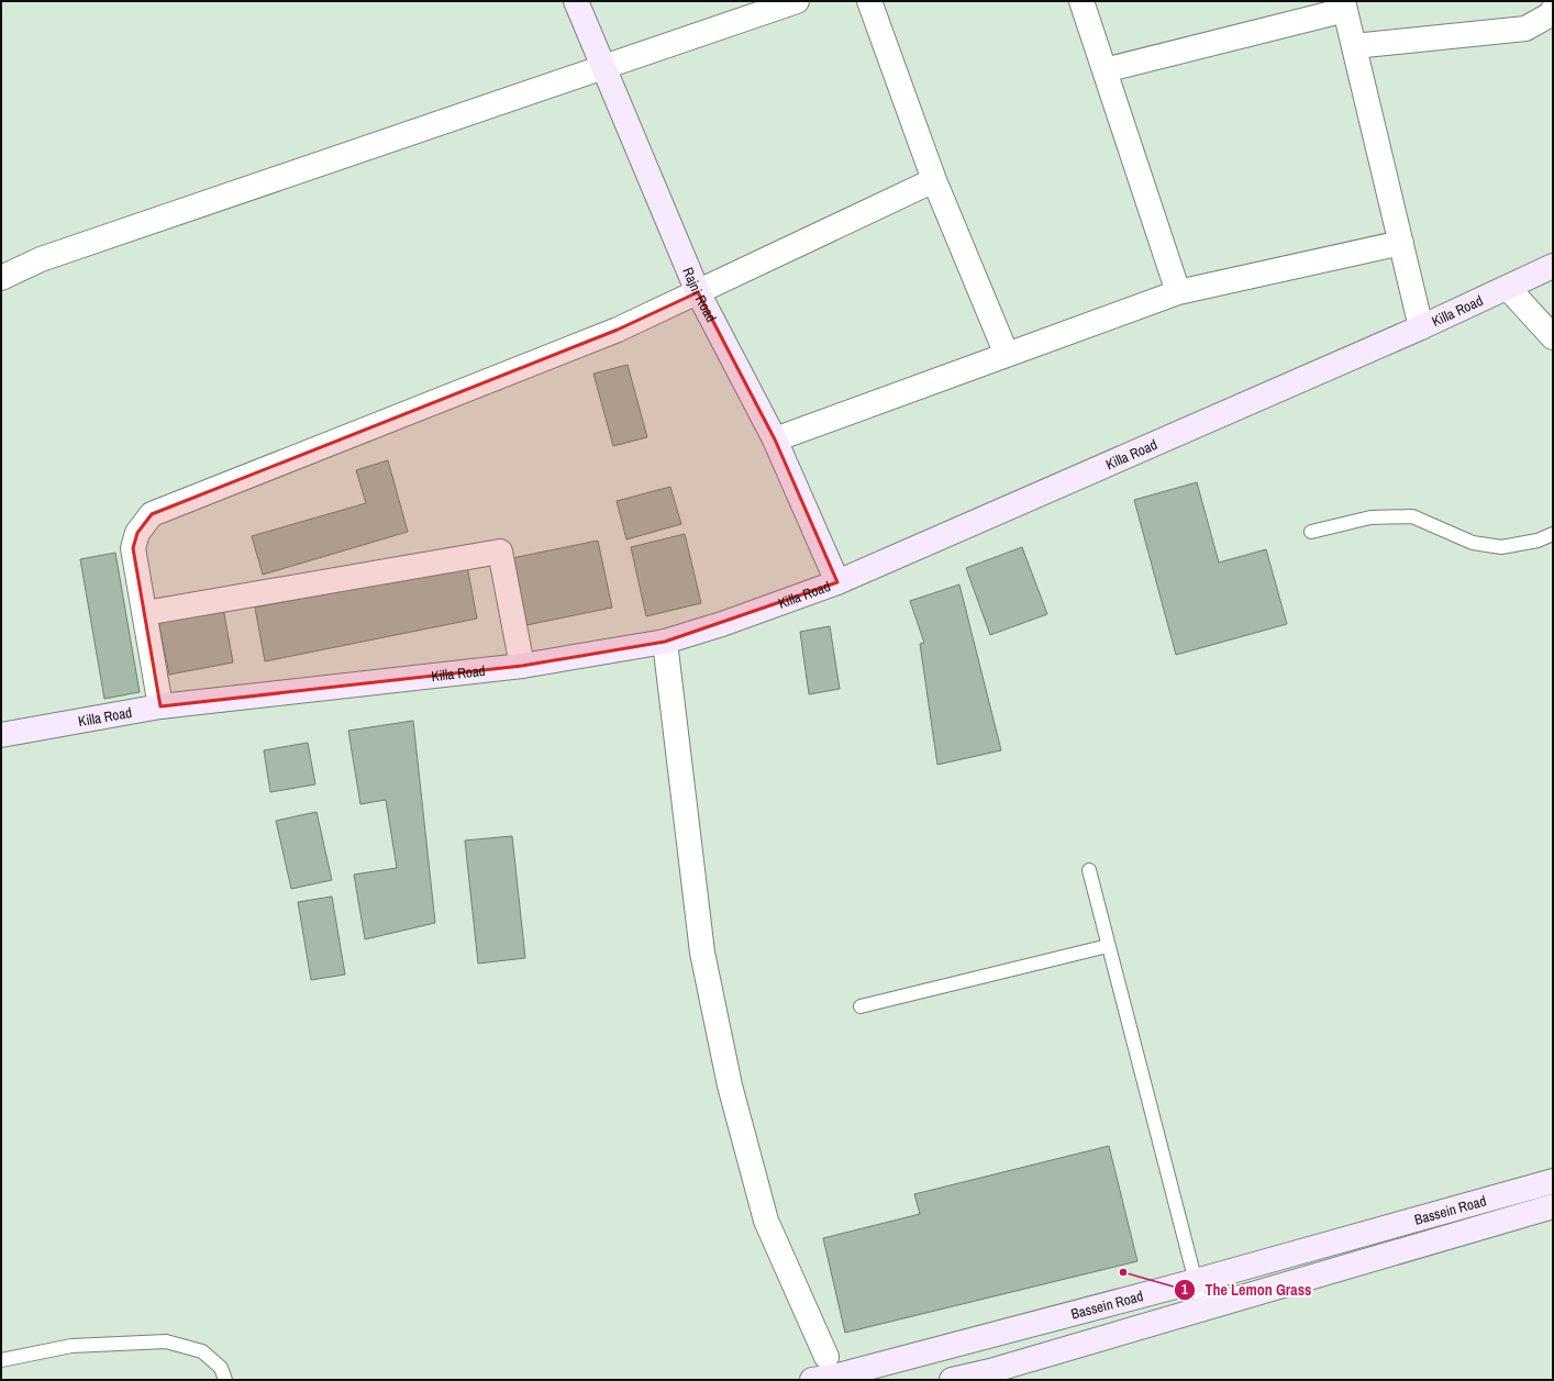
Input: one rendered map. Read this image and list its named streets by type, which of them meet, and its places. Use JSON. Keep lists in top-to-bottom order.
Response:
{
  "streets": {
    "street": ["Rajni Road", "Killa Road", "Bassein Road"]
  },
  "crossings": [
    ["Rajni Road", "Killa Road"]
  ],
  "places": ["The Lemon Grass"]
}
